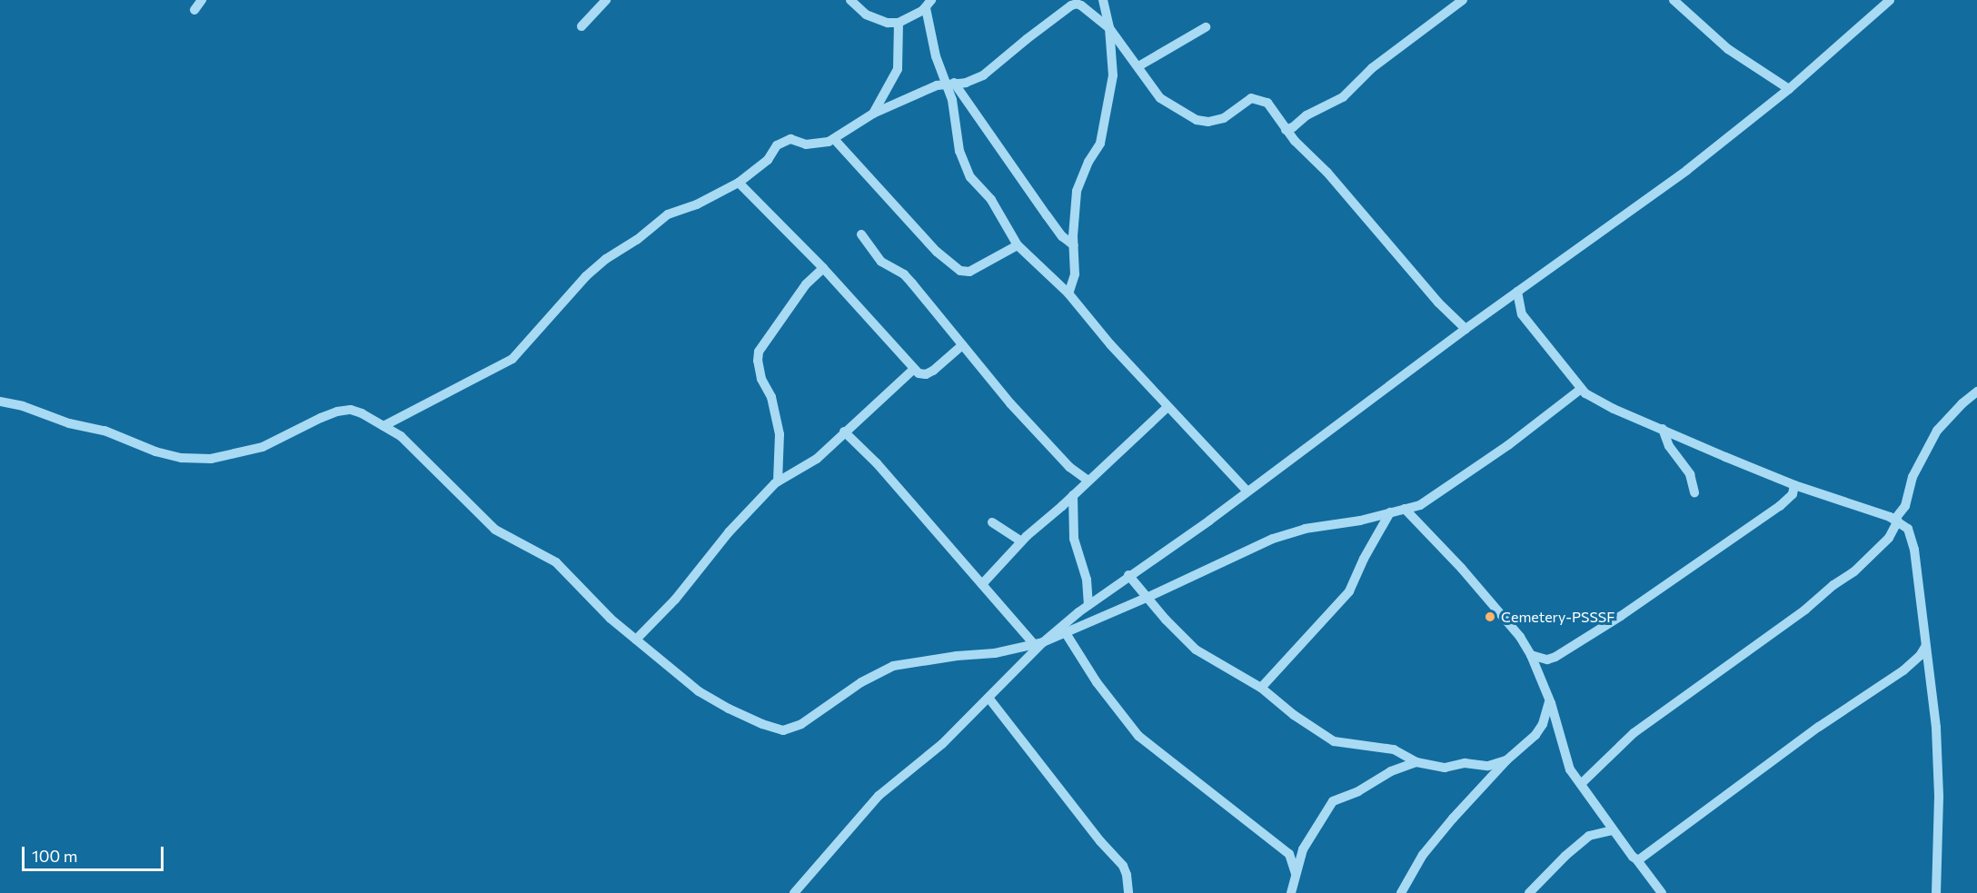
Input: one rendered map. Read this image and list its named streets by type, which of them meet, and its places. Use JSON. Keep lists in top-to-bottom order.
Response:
{
  "places": ["Cemetery-PSSSF"],
  "scale_bar": "100 m"
}
